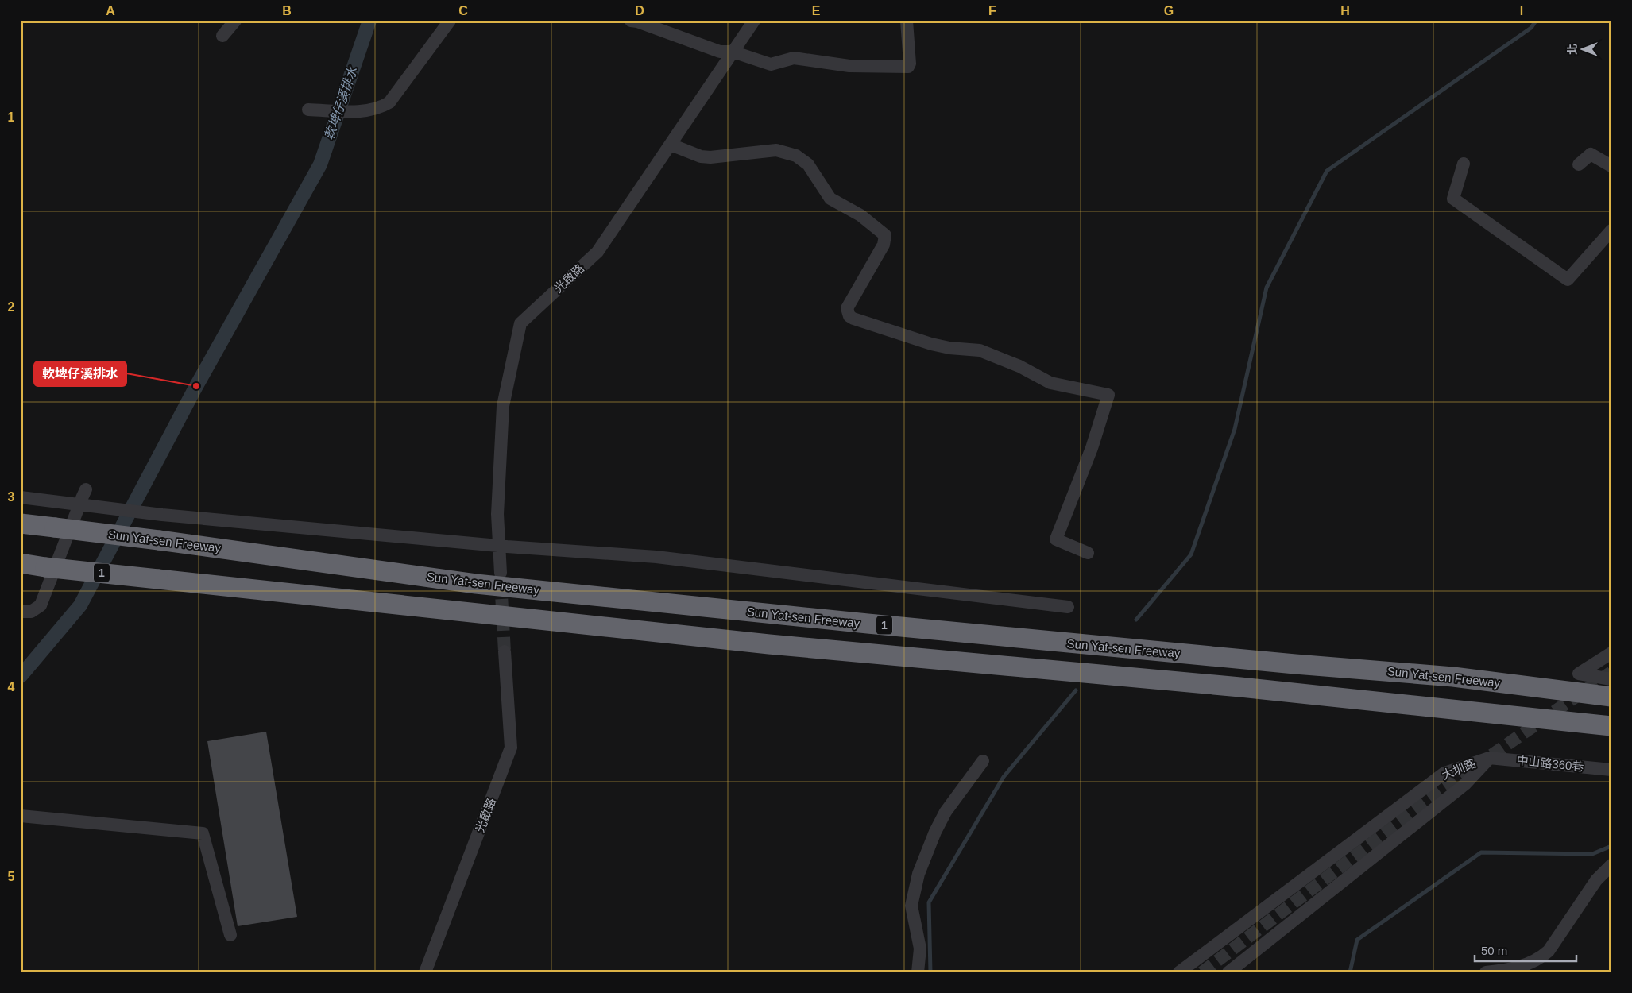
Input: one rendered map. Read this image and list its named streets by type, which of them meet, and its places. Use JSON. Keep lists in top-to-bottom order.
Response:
{
  "streets": {
    "highway": ["Sun Yat-sen Freeway", "1"],
    "street": ["光啟路", "中山路360巷", "大圳路"]
  },
  "crossings": [
    ["中山路360巷", "大圳路"]
  ],
  "water": ["軟埤仔溪排水"],
  "places": ["軟埤仔溪排水"],
  "scale_bar": "50 m",
  "north": "left",
  "grid": {
    "columns": [
      "A",
      "B",
      "C",
      "D",
      "E",
      "F",
      "G",
      "H",
      "I"
    ],
    "rows": [
      "1",
      "2",
      "3",
      "4",
      "5"
    ]
  }
}
